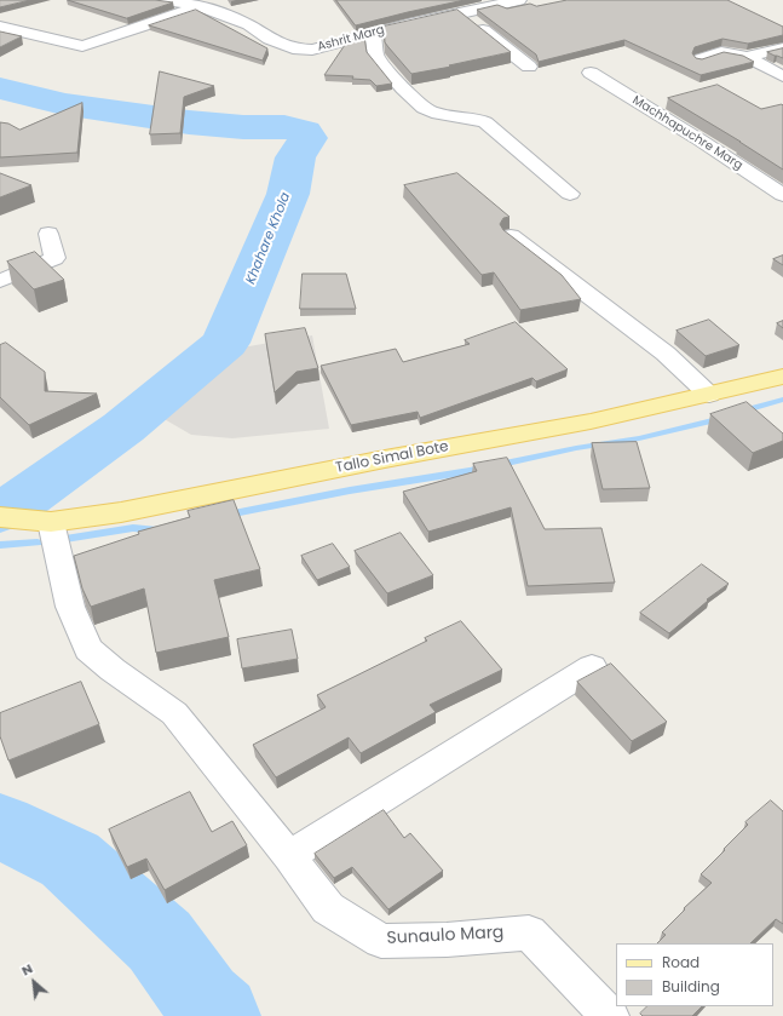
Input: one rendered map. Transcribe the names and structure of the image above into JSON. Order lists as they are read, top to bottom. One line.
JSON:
{"streets":{"main road":["Tallo Simal Bote"],"street":["Ashrit Marg","Machhapuchre Marg","Sunaulo Marg"]},"crossings":[["Tallo Simal Bote","Sunaulo Marg"]],"water":["Khahare Khola"],"legend":["Road","Building"],"north":"top left"}
